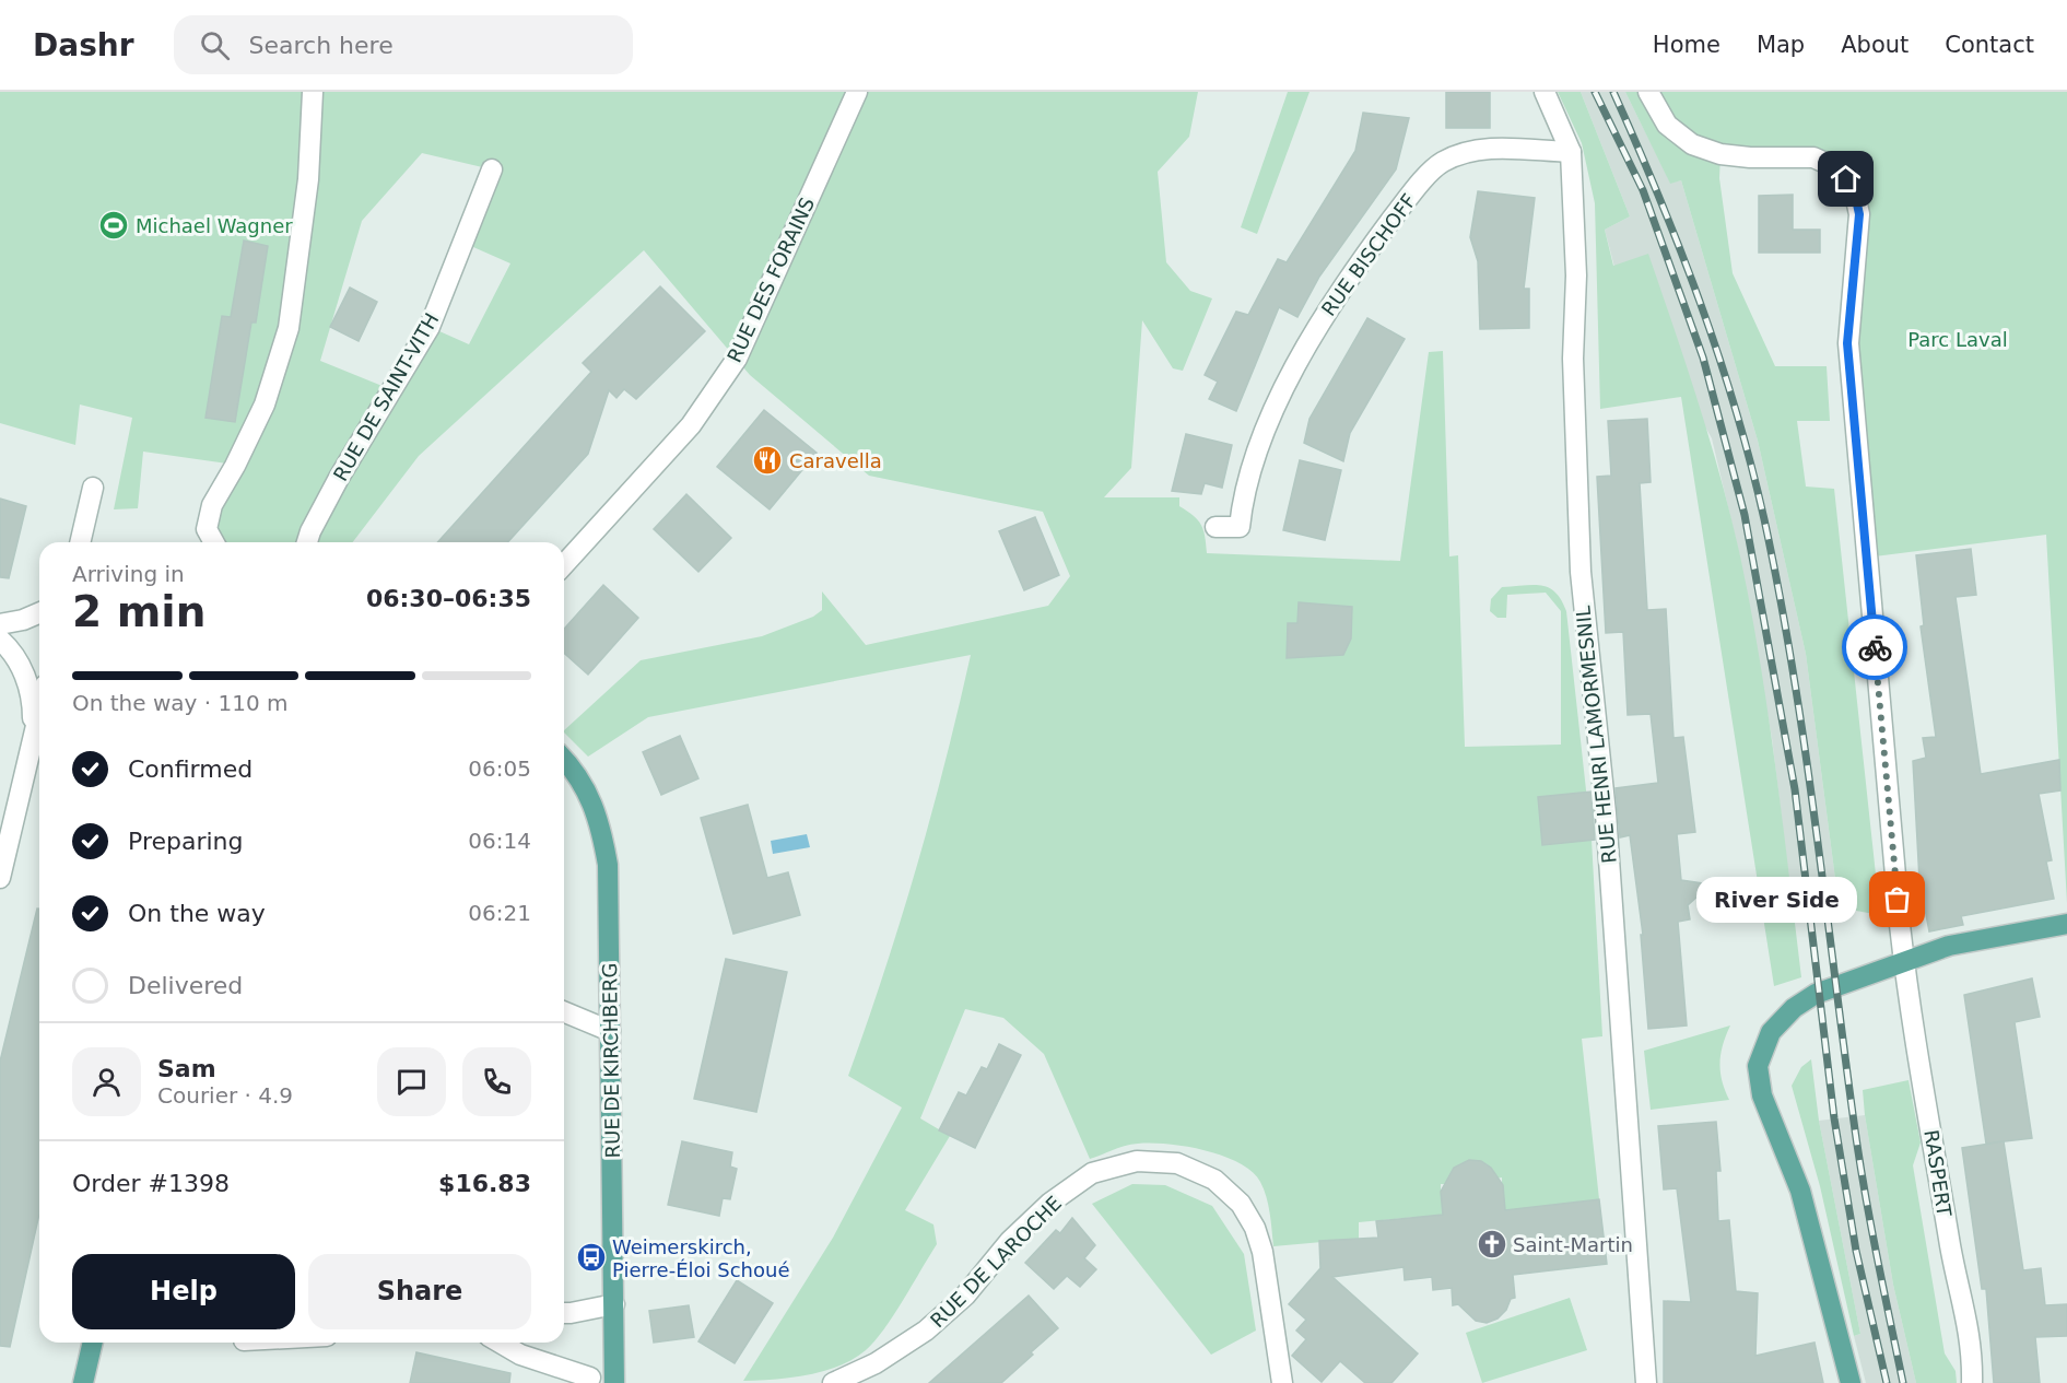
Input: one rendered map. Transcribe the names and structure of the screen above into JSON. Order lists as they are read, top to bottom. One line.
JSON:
{"streets":{"main road":["RUE DE KIRCHBERG"],"street":["RUE BISCHOFF","RUE DES FORAINS","RUE DE SAINT-VITH","RUE HENRI LAMORMESNIL","RASPERT","RUE DE LAROCHE"]},"crossings":[["RUE BISCHOFF","RUE HENRI LAMORMESNIL"]],"parks":["Parc Laval"],"places":{"sports":["Michael Wagner"],"restaurant":["Caravella"],"other":["River Side"],"church":["Saint-Martin"],"bus stop":["Weimerskirch, Pierre-Éloi Schoué"]},"page":{"header":"Dashr","search":"Search here","nav":["Home","Map","About","Contact"],"heading":["2 min","Arriving in","06:30–06:35"],"panel":["Sam","Courier · 4.9","Order #1398","$16.83"],"bar":"On the way · 110 m","list":[["Confirmed","06:05"],["Preparing","06:14"],["On the way","06:21"],"Delivered"],"bubble":"River Side","buttons":["Help","Share"]}}
